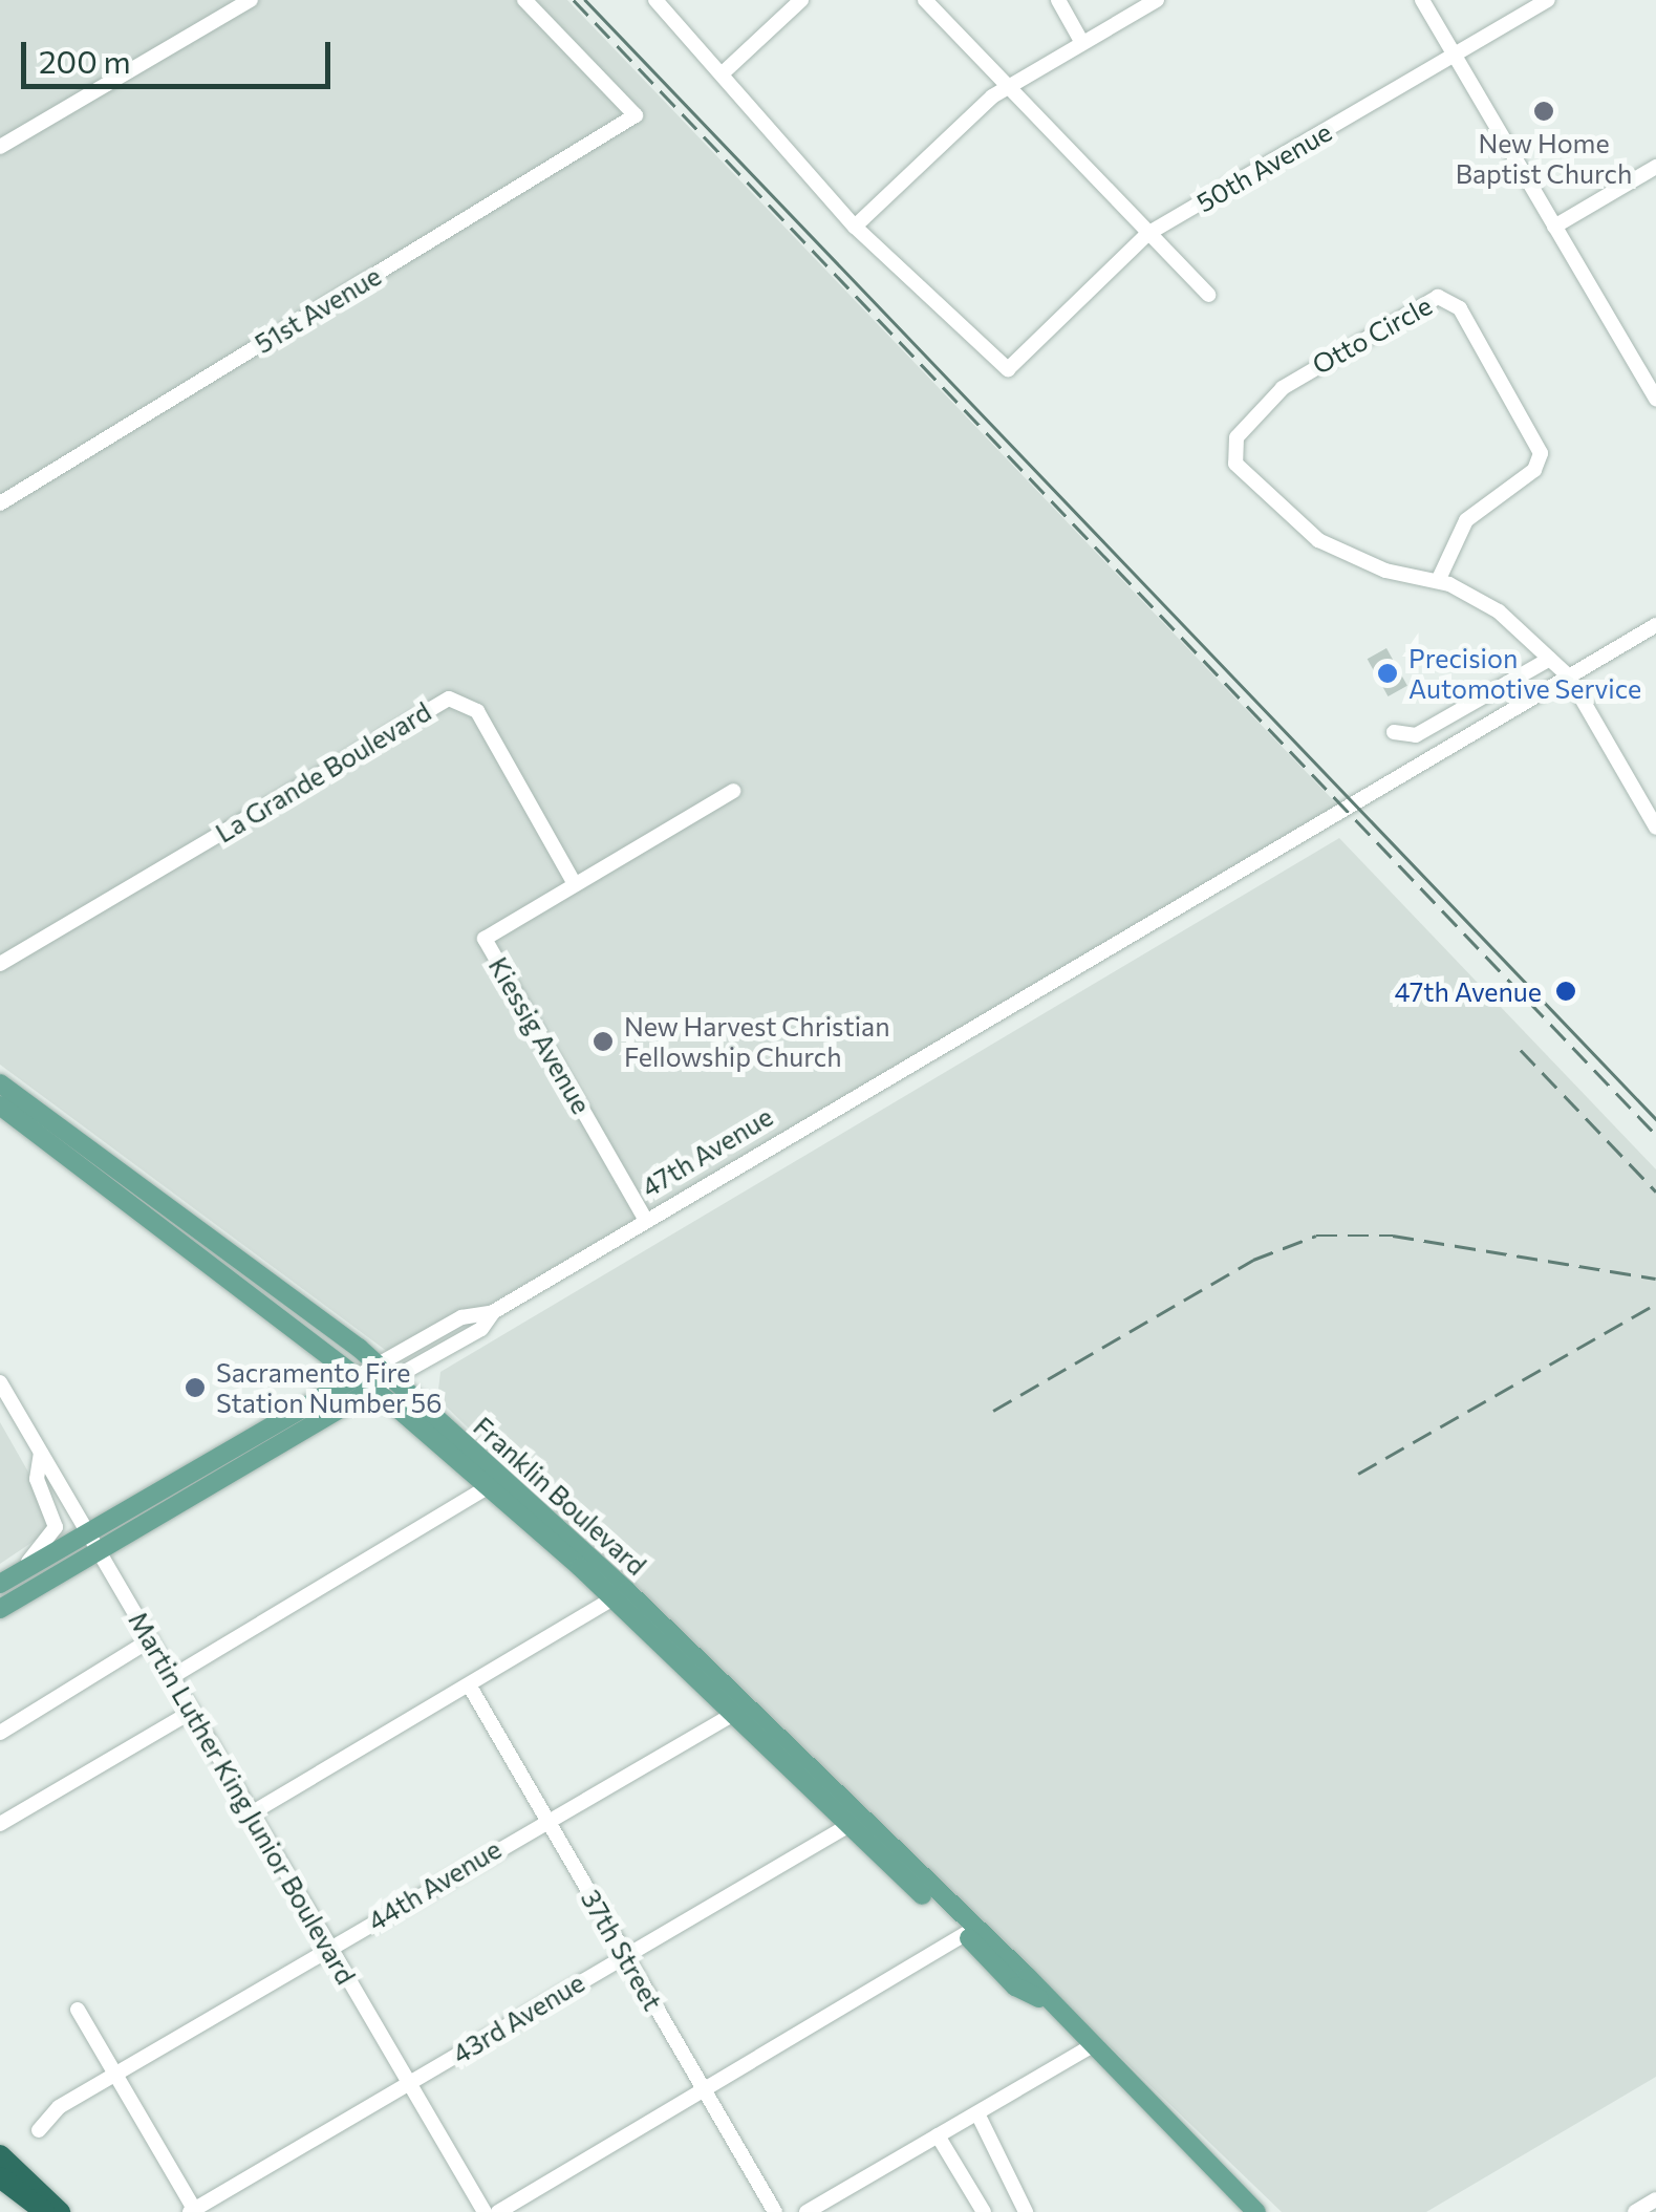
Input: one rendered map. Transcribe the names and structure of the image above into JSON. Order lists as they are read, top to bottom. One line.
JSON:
{"streets":{"main road":["47th Avenue","Franklin Boulevard"],"street":["50th Avenue","51st Avenue","Otto Circle","La Grande Boulevard","Kiessig Avenue","Martin Luther King Junior Boulevard","44th Avenue","37th Street","43rd Avenue"]},"crossings":[["Otto Circle","47th Avenue"],["La Grande Boulevard","Kiessig Avenue"],["Kiessig Avenue","47th Avenue"],["47th Avenue","Franklin Boulevard"],["47th Avenue","Martin Luther King Junior Boulevard"],["Franklin Boulevard","44th Avenue"],["Franklin Boulevard","43rd Avenue"],["Martin Luther King Junior Boulevard","44th Avenue"],["Martin Luther King Junior Boulevard","43rd Avenue"],["44th Avenue","37th Street"],["37th Street","43rd Avenue"]],"places":["New Home Baptist Church","Precision Automotive Service","47th Avenue","New Harvest Christian Fellowship Church","Sacramento Fire Station Number 56"],"scale_bar":"200 m"}
